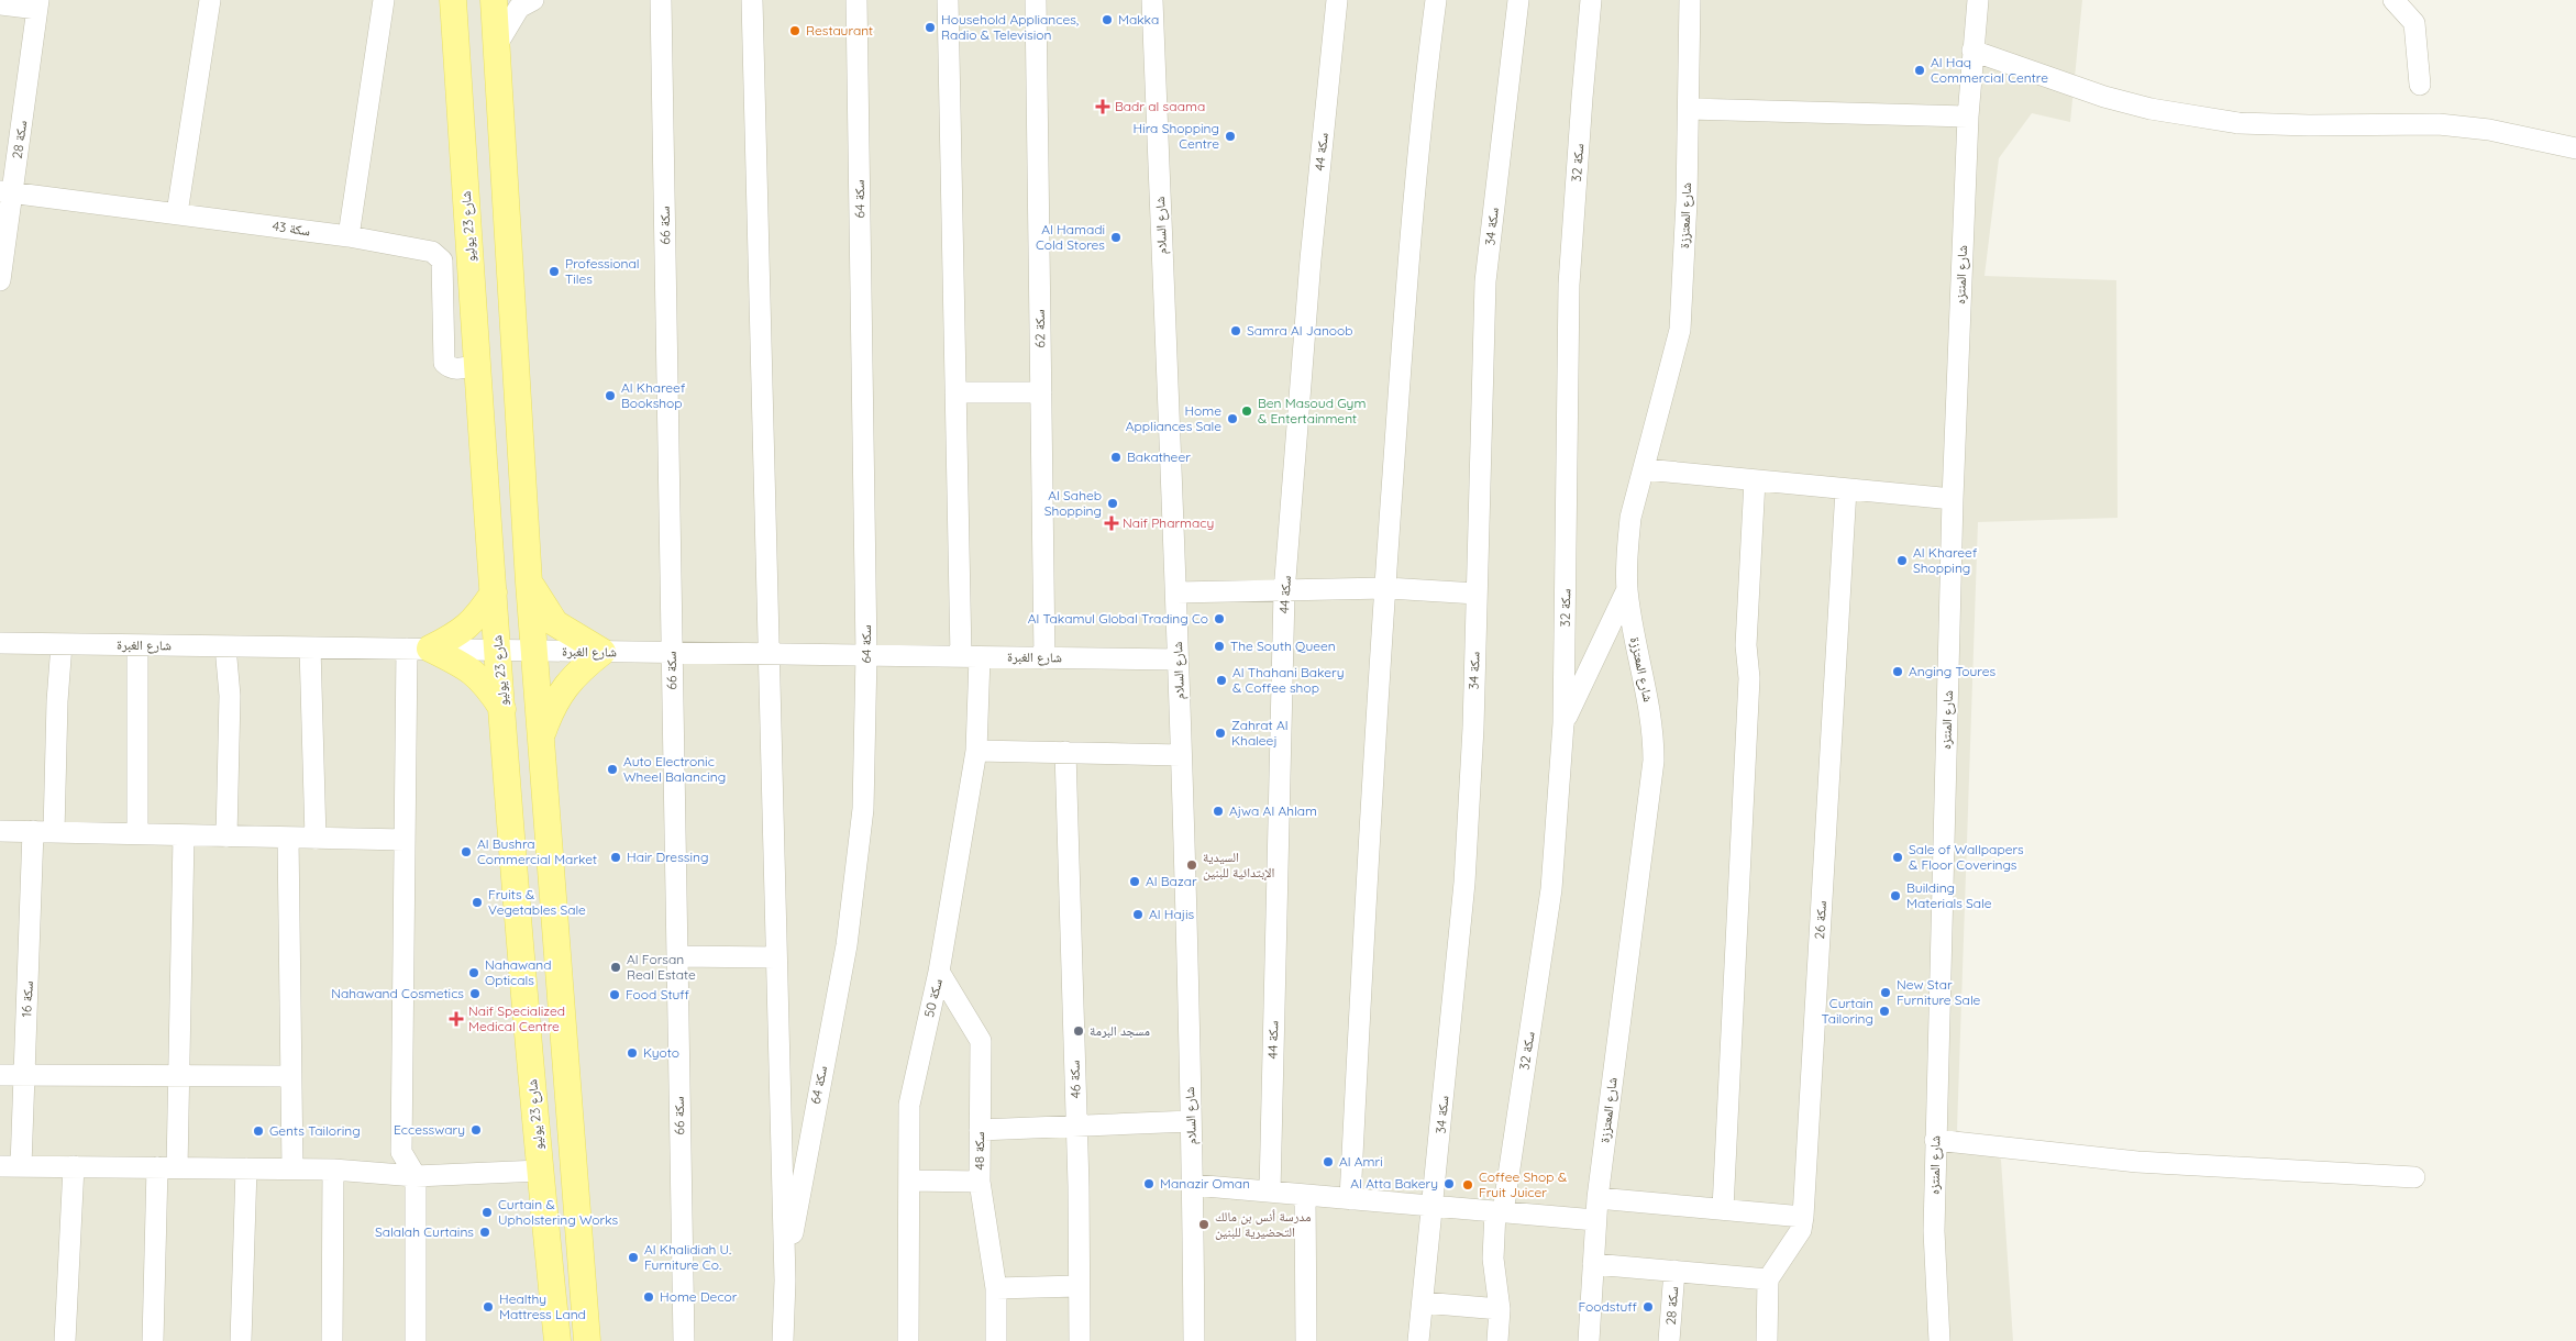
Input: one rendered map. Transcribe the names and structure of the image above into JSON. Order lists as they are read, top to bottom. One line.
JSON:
{"streets":{"main road":["شارع 23 يوليو"],"street":["سكة 28","سكة 44","سكة 32","سكة 64","شارع المعتززة","سكة 66","شارع السلام","سكة 34","سكة 43","شارع المنتزه","سكة 62","شارع الغبرة","سكة 26","سكة 50","سكة 16","سكة 46","سكة 48"]},"crossings":[["سكة 28","سكة 43"],["سكة 64","شارع الغبرة"],["سكة 66","شارع الغبرة"],["شارع السلام","شارع الغبرة"],["شارع 23 يوليو","سكة 43"],["شارع 23 يوليو","شارع الغبرة"],["سكة 62","شارع الغبرة"],["شارع الغبرة","سكة 50"],["سكة 50","سكة 48"]],"places":{"other":["Makka","Household Appliances, Radio & Television","Restaurant","Al Haq Commercial Centre","Hira Shopping Centre","Al Hamadi Cold Stores","Professional Tiles","Samra Al Janoob","Al Khareef Bookshop","Ben Masoud Gym & Entertainment","Home Appliances Sale","Bakatheer","Al Saheb Shopping","Al Khareef Shopping","Al Takamul Global Trading Co","The South Queen","Anging Toures","Al Thahani Bakery & Coffee shop","Zahrat Al Khaleej","Auto Electronic Wheel Balancing","Ajwa Al Ahlam","Al Bushra Commercial Market","Hair Dressing","Sale of Wallpapers & Floor Coverings","السيدية الإبتدائية للبنين","Al Bazar","Building Materials Sale","Fruits & Vegetables Sale","Al Hajis","Al Forsan Real Estate","Nahawand Opticals","New Star Furniture Sale","Nahawand Cosmetics","Food Stuff","Curtain Tailoring","مسجد البرمة","Kyoto","Eccesswary","Gents Tailoring","Al Amri","Manazir Oman","Al Atta Bakery","Coffee Shop & Fruit Juicer","Curtain & Upholstering Works","مدرسة أنس بن مالك التحضيرية للبنين","Salalah Curtains","Al Khalidiah U. Furniture Co.","Home Decor","Healthy Mattress Land","Foodstuff"],"health":["Badr al saama","Naif Pharmacy","Naif Specialized Medical Centre"]}}
